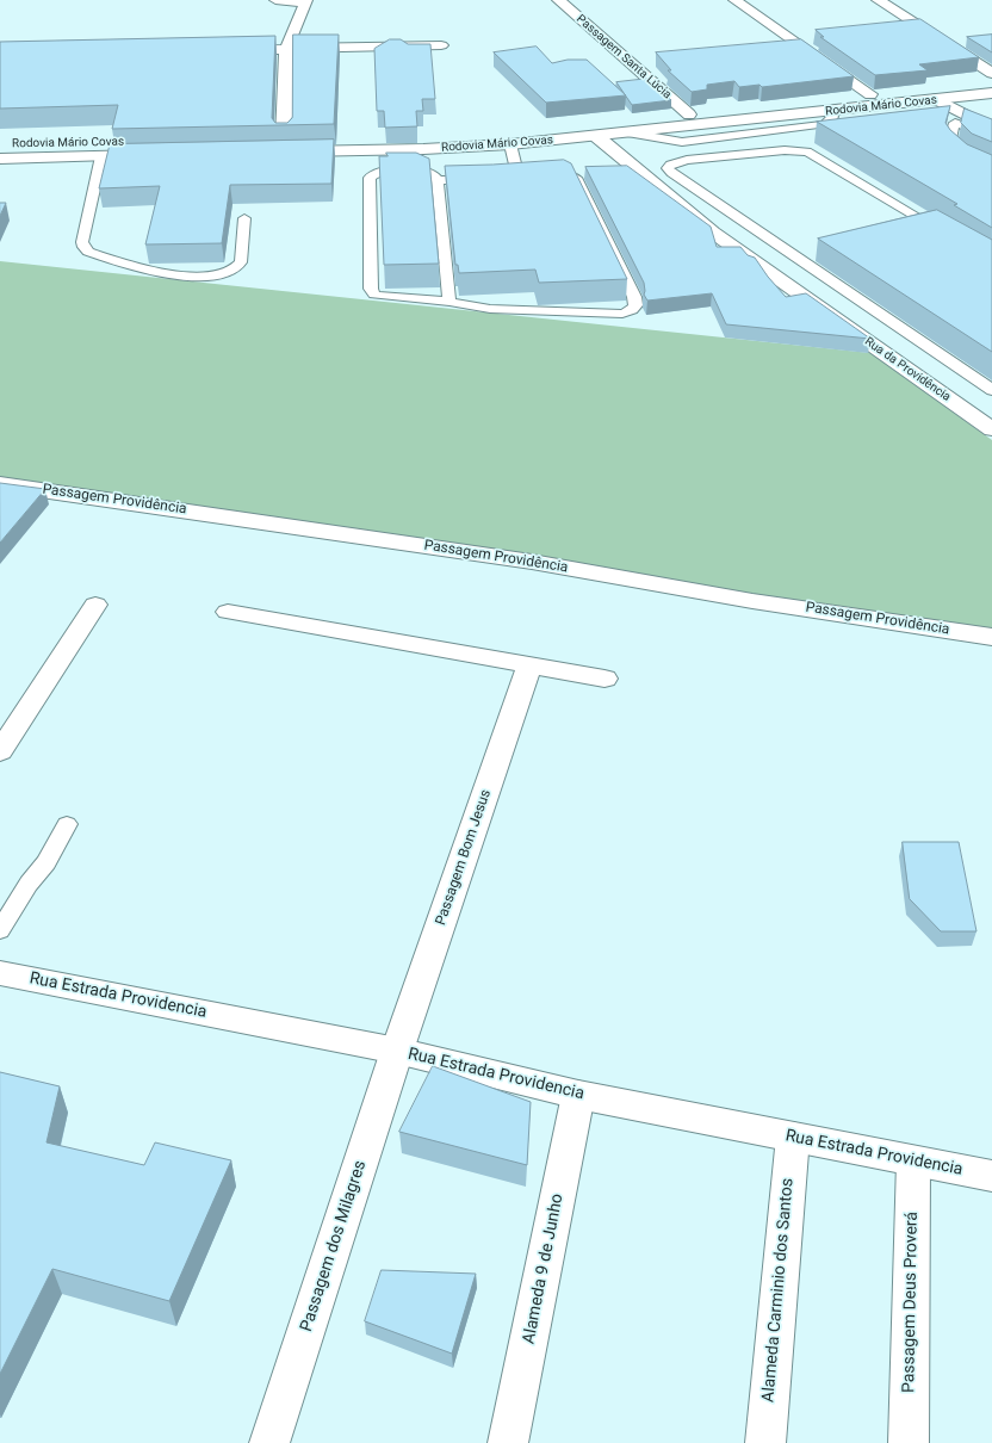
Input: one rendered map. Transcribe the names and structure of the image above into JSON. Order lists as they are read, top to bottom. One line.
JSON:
{"streets":{"street":["Passagem Santa Lúcia","Rodovia Mário Covas","Rua da Providência","Passagem Providência","Passagem Bom Jesus","Rua Estrada Providencia","Passagem dos Milagres","Alameda 9 de Junho","Alameda Carminio dos Santos","Passagem Deus Proverá"]},"crossings":[["Passagem Santa Lúcia","Rodovia Mário Covas"],["Rodovia Mário Covas","Rua da Providência"],["Passagem Bom Jesus","Rua Estrada Providencia"],["Passagem Bom Jesus","Passagem dos Milagres"],["Rua Estrada Providencia","Passagem dos Milagres"],["Rua Estrada Providencia","Alameda 9 de Junho"],["Rua Estrada Providencia","Alameda Carminio dos Santos"],["Rua Estrada Providencia","Passagem Deus Proverá"]]}
